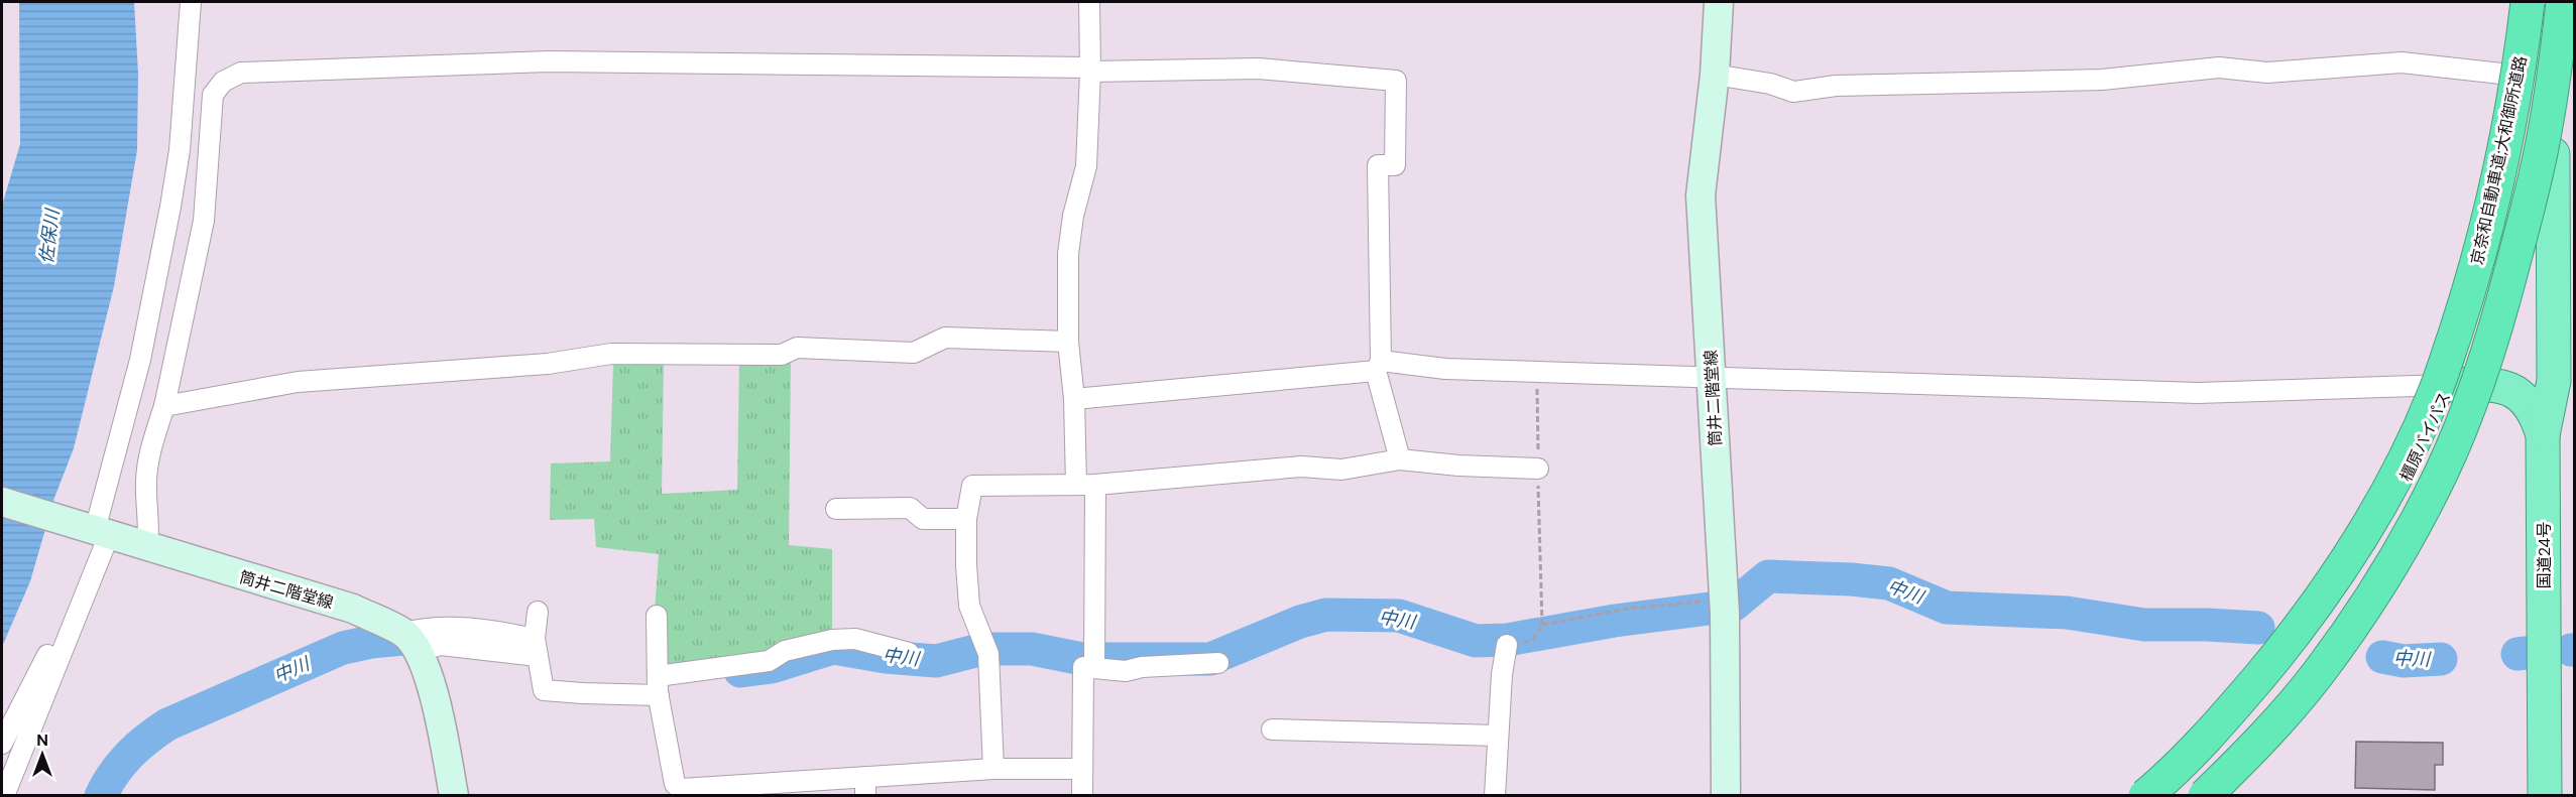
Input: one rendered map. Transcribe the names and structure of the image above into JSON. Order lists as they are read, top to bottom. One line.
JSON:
{"streets":{"highway":["京奈和自動車道;大和御所道路","橿原バイパス","国道24号"],"main road":["筒井二階堂線"]},"crossings":[["京奈和自動車道;大和御所道路","橿原バイパス"]],"water":["佐保川","中川"],"north":"top"}
